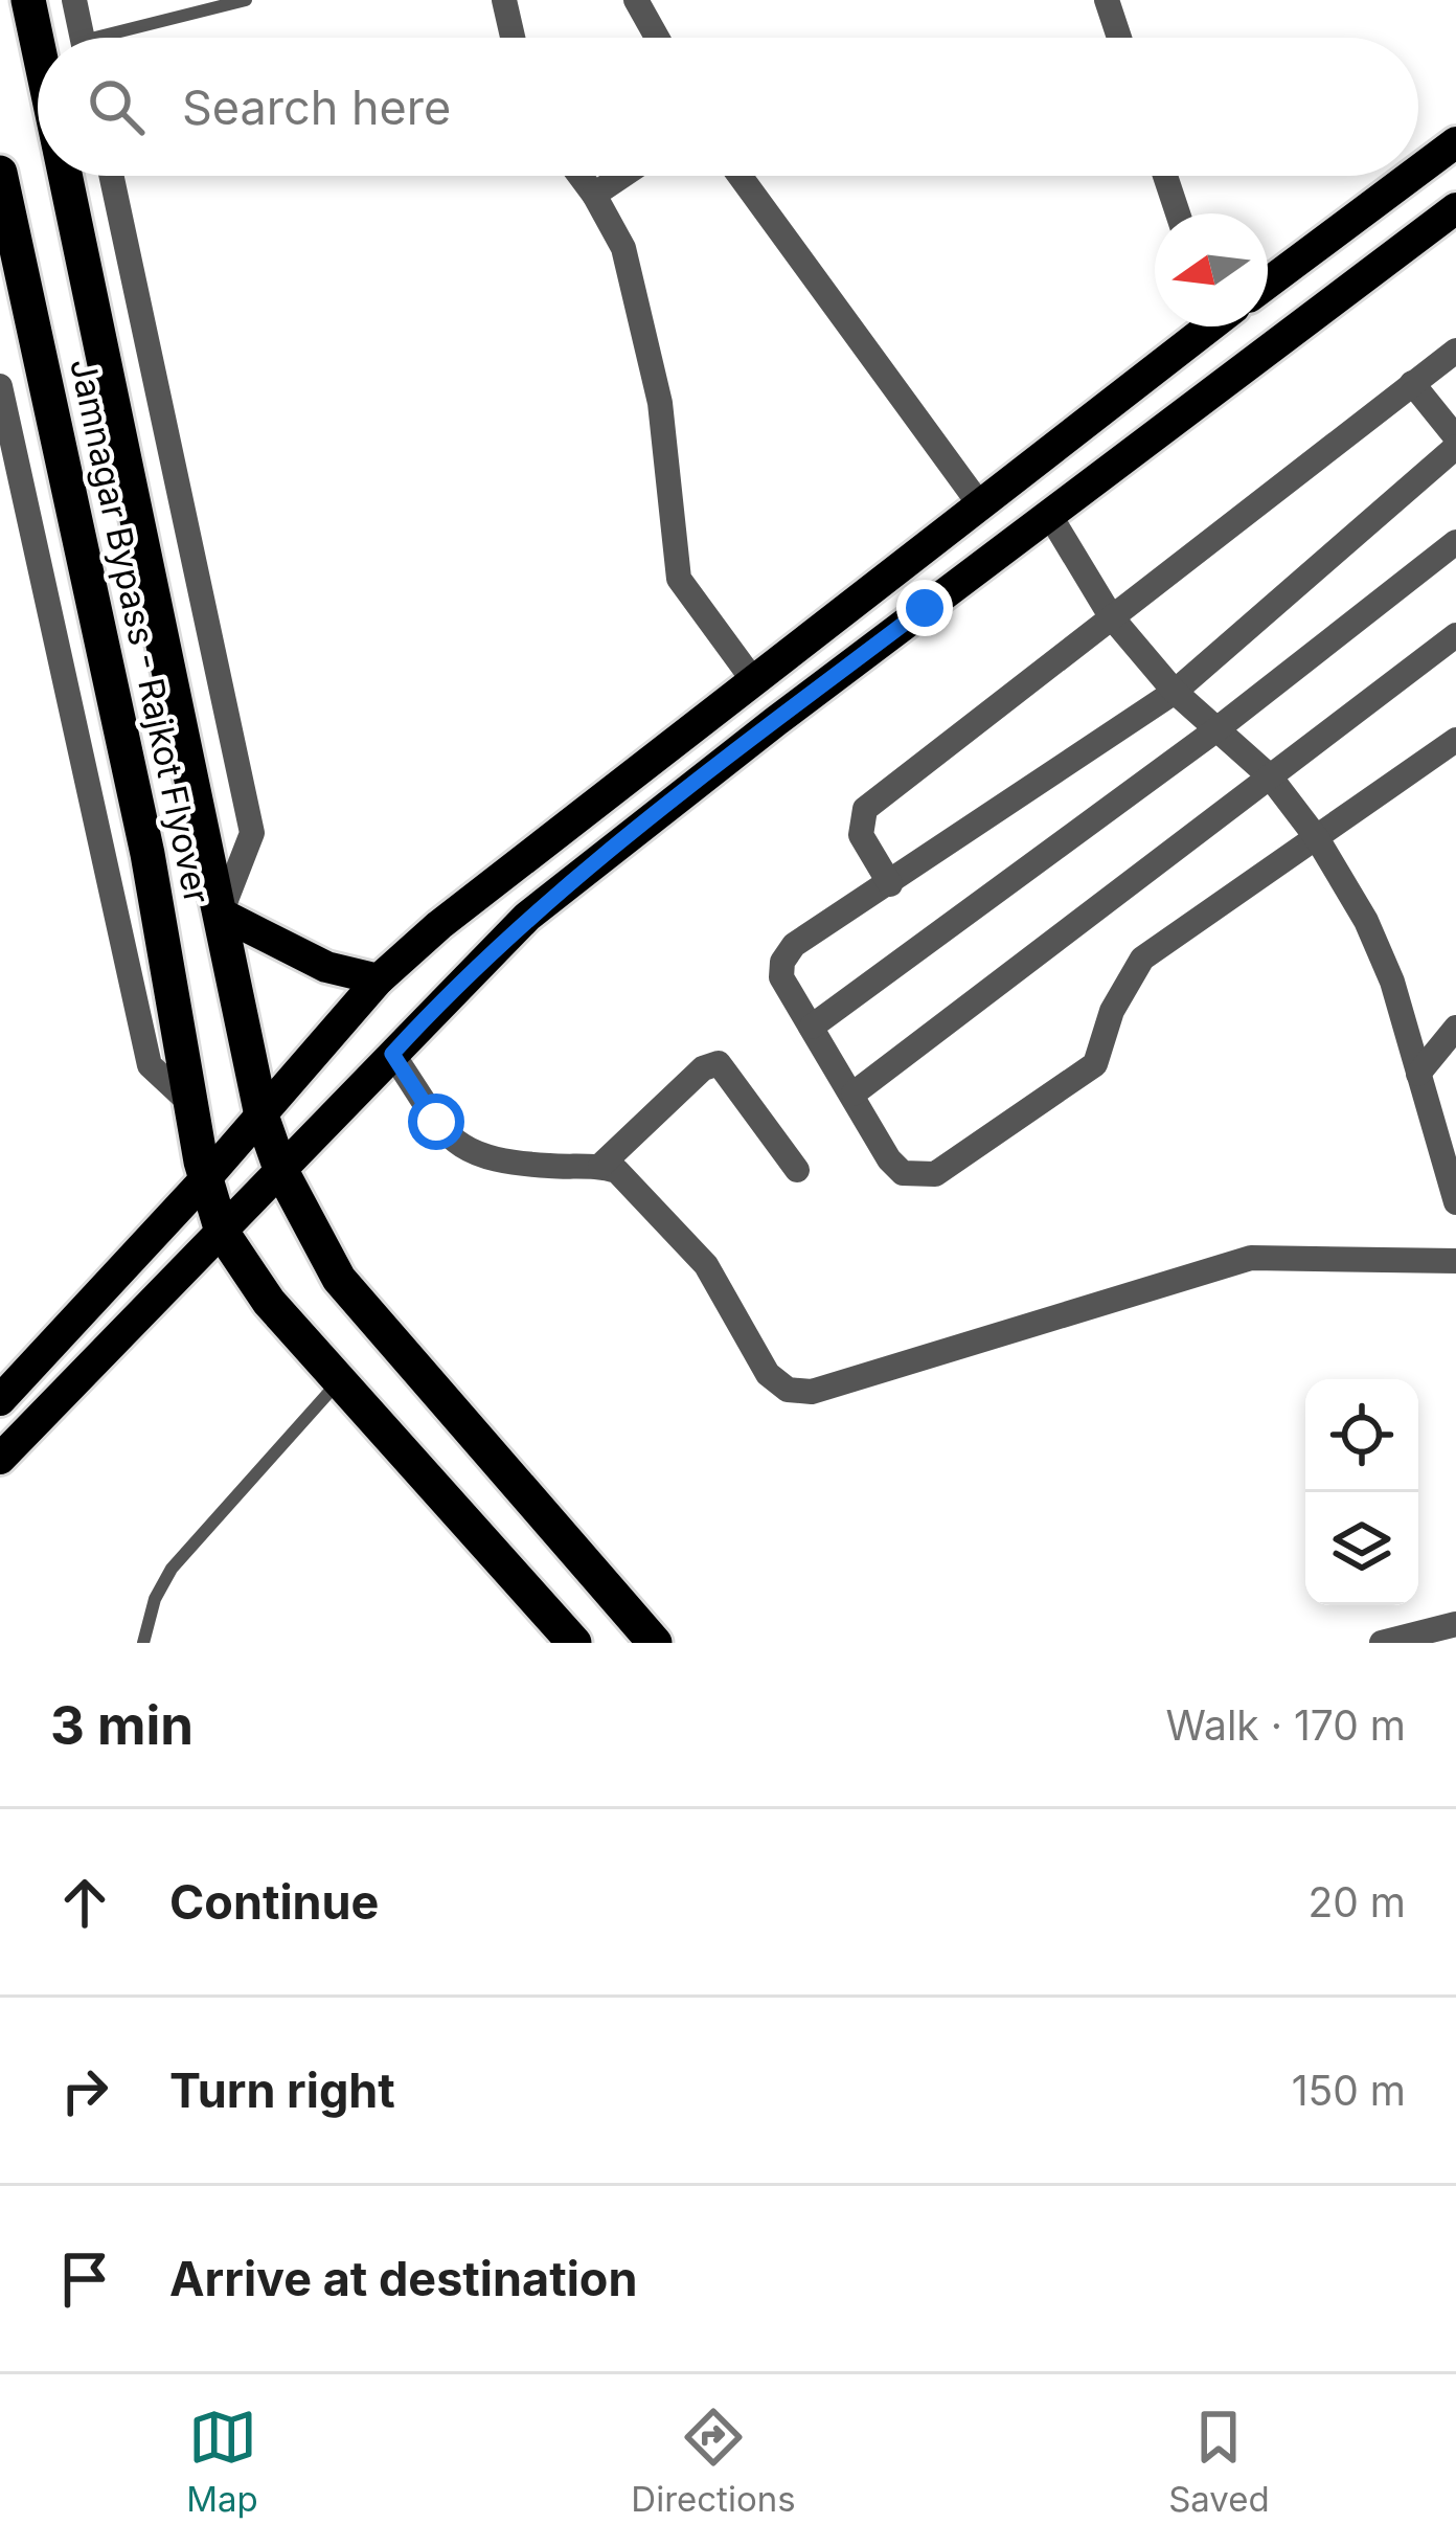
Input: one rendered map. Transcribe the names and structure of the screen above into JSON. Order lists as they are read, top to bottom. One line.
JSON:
{"streets":{"highway":["Jamnagar Bypass - Rajkot Flyover"]},"north":"left","page":{"search":"Search here","heading":["3 min","Walk · 170 m"],"list":[["Continue","20 m"],["Turn right","150 m"],"Arrive at destination"],"nav":["Map","Directions","Saved"]}}
